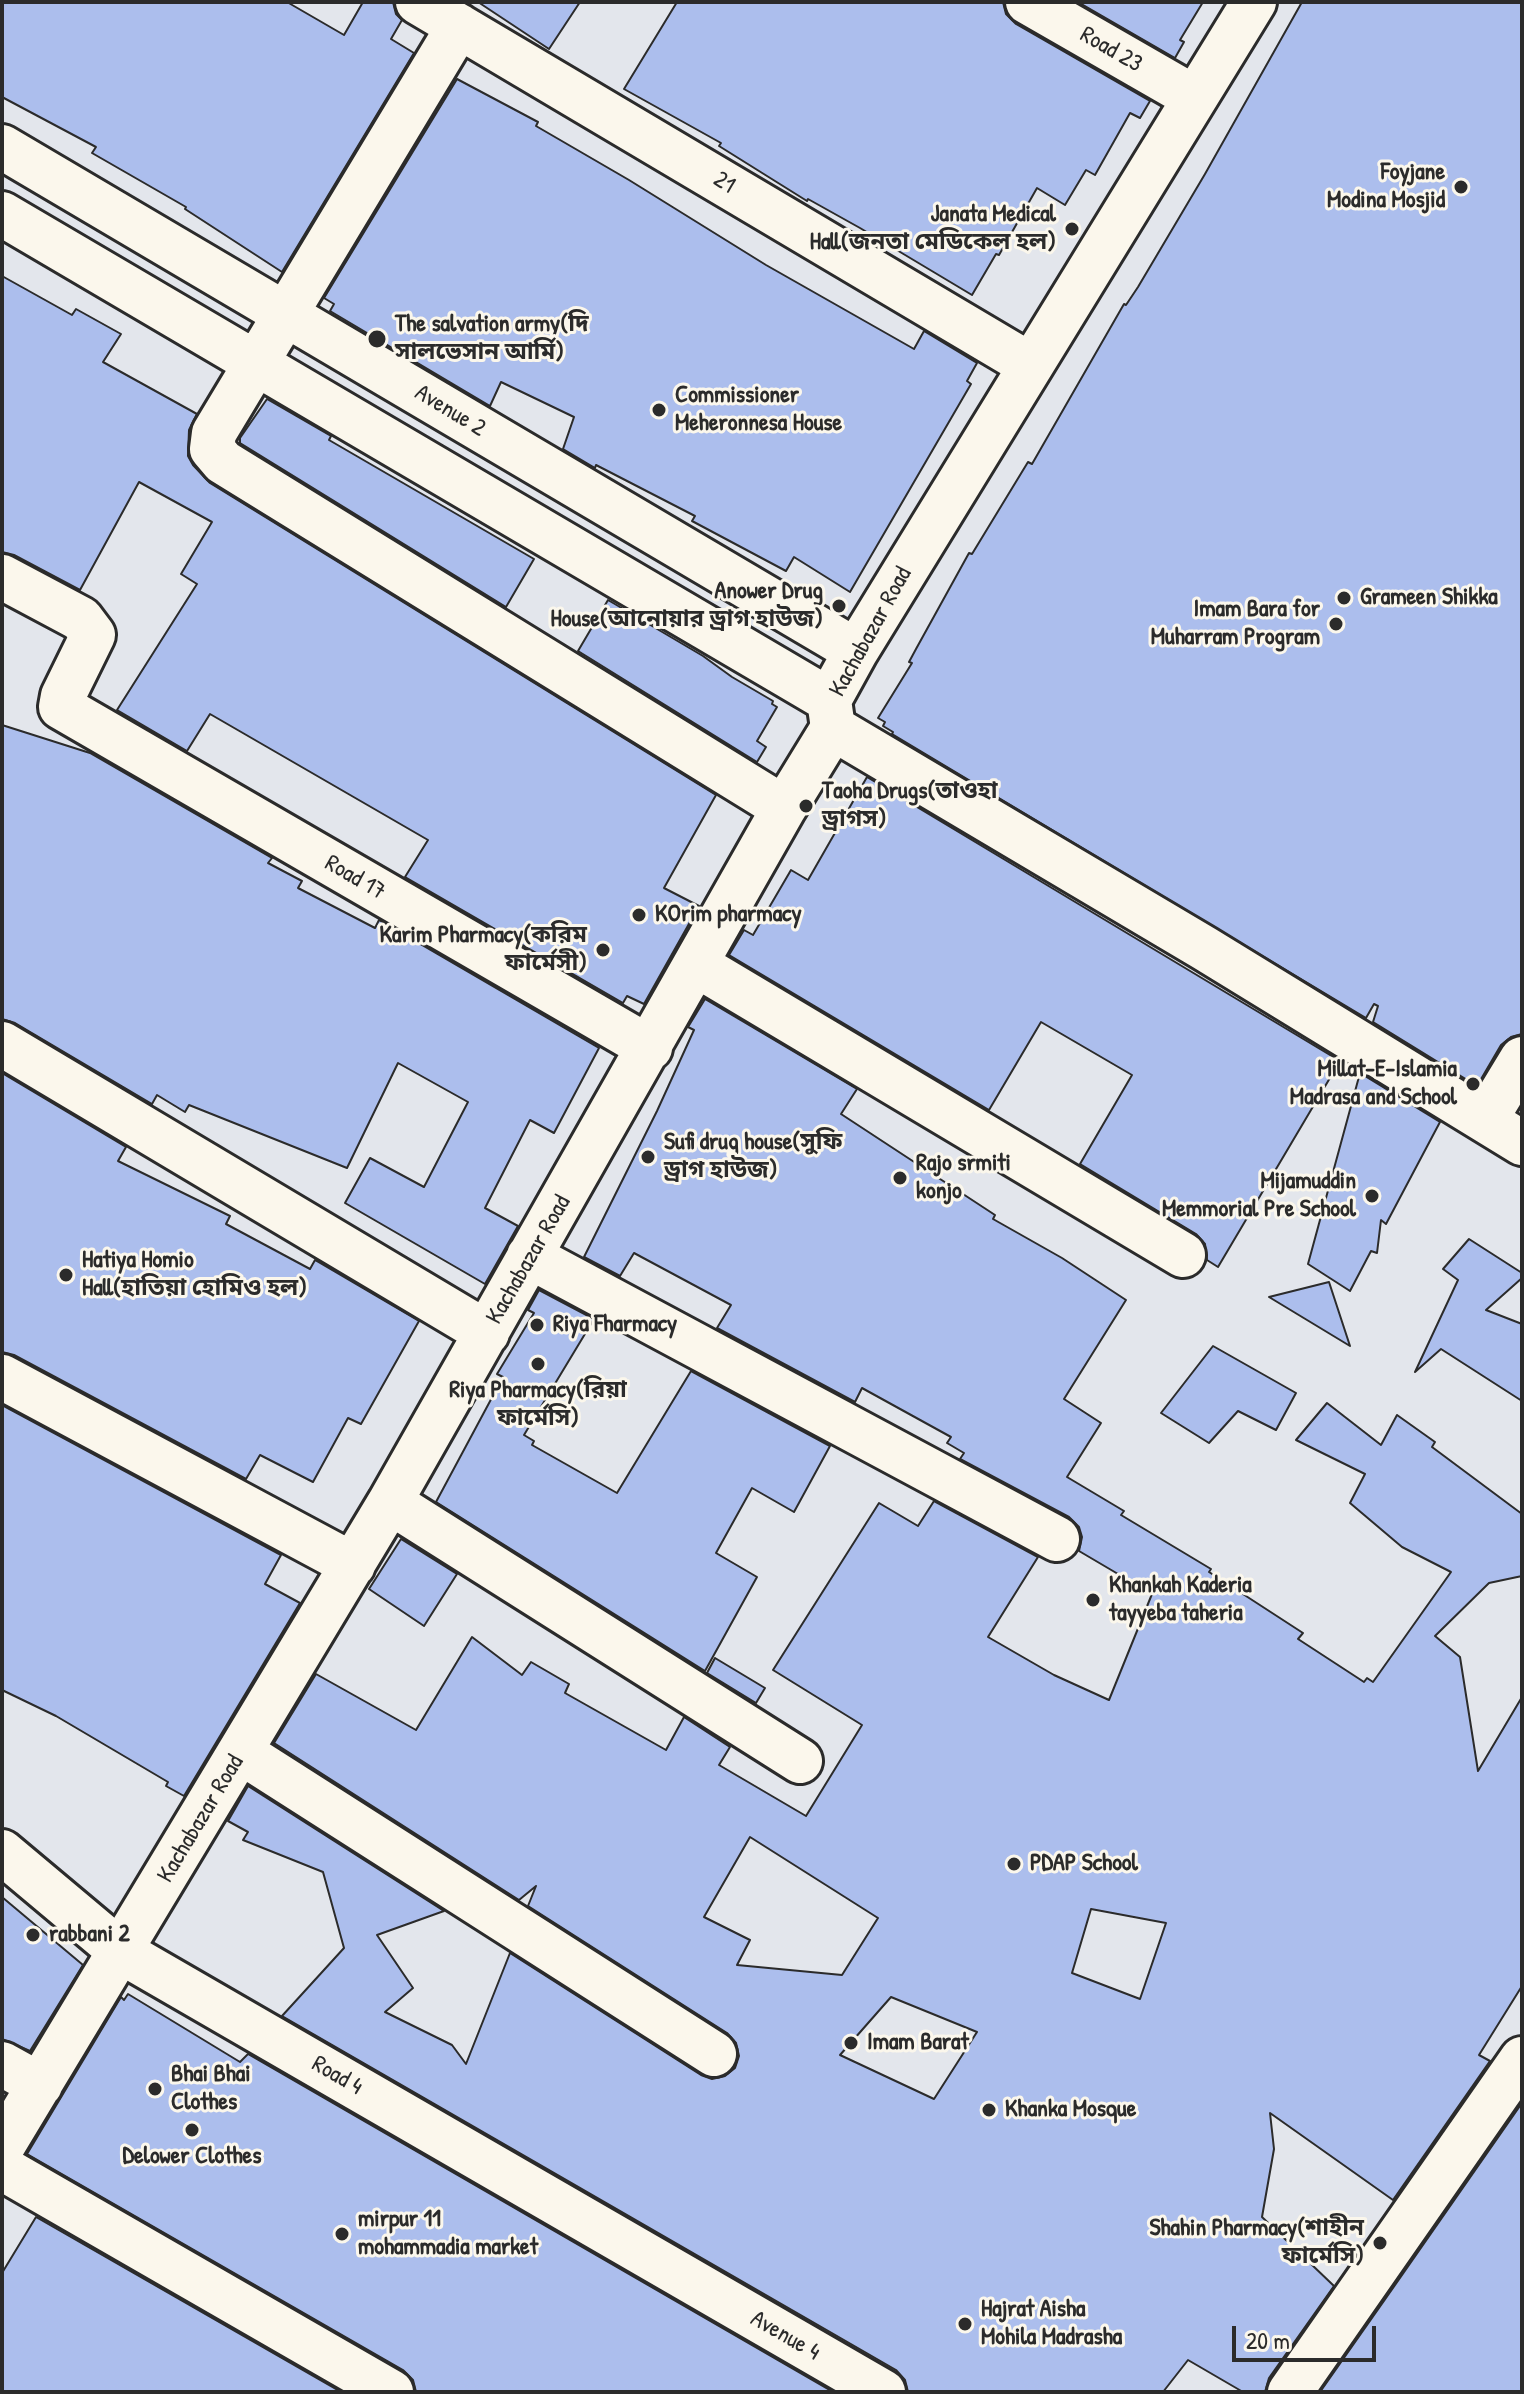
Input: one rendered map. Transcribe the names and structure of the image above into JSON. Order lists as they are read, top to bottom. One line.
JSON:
{"streets":{"street":["Road 23","21","Avenue 2","Kachabazar Road","Road 17","Avenue 4"]},"crossings":[["Road 23","Kachabazar Road"],["21","Kachabazar Road"],["Avenue 2","Kachabazar Road"],["Kachabazar Road","Road 17"],["Kachabazar Road","Avenue 4"]],"places":["Foyjane Modina Mosjid","Janata Medical Hall(জনতা মেডিকেল হল)","The salvation army(দি সালভেসান আর্মি)","Commissioner Meheronnesa House","Grameen Shikka","Anower Drug House(আনোয়ার ড্রাগ হাউজ)","Imam Bara for Muharram Program","Taoha Drugs(তাওহা ড্রাগস)","KOrim pharmacy","Karim Pharmacy(করিম ফার্মেসী)","Millat-E-Islamia Madrasa and School","Sufi drug house(সুফি ড্রাগ হাউজ)","Rajo srmiti konjo","Mijamuddin Memmorial Pre School","Hatiya Homio Hall(হাতিয়া হোমিও হল)","Riya Fharmacy","Riya Pharmacy(রিয়া ফার্মেসি)","Khankah Kaderia tayyeba taheria","PDAP School","rabbani 2","Imam Barat","Bhai Bhai Clothes","Khanka Mosque","Delower Clothes","mirpur 11 mohammadia market","Shahin Pharmacy(শাহীন ফার্মেসি)","Hajrat Aisha Mohila Madrasha"],"scale_bar":"20 m"}
